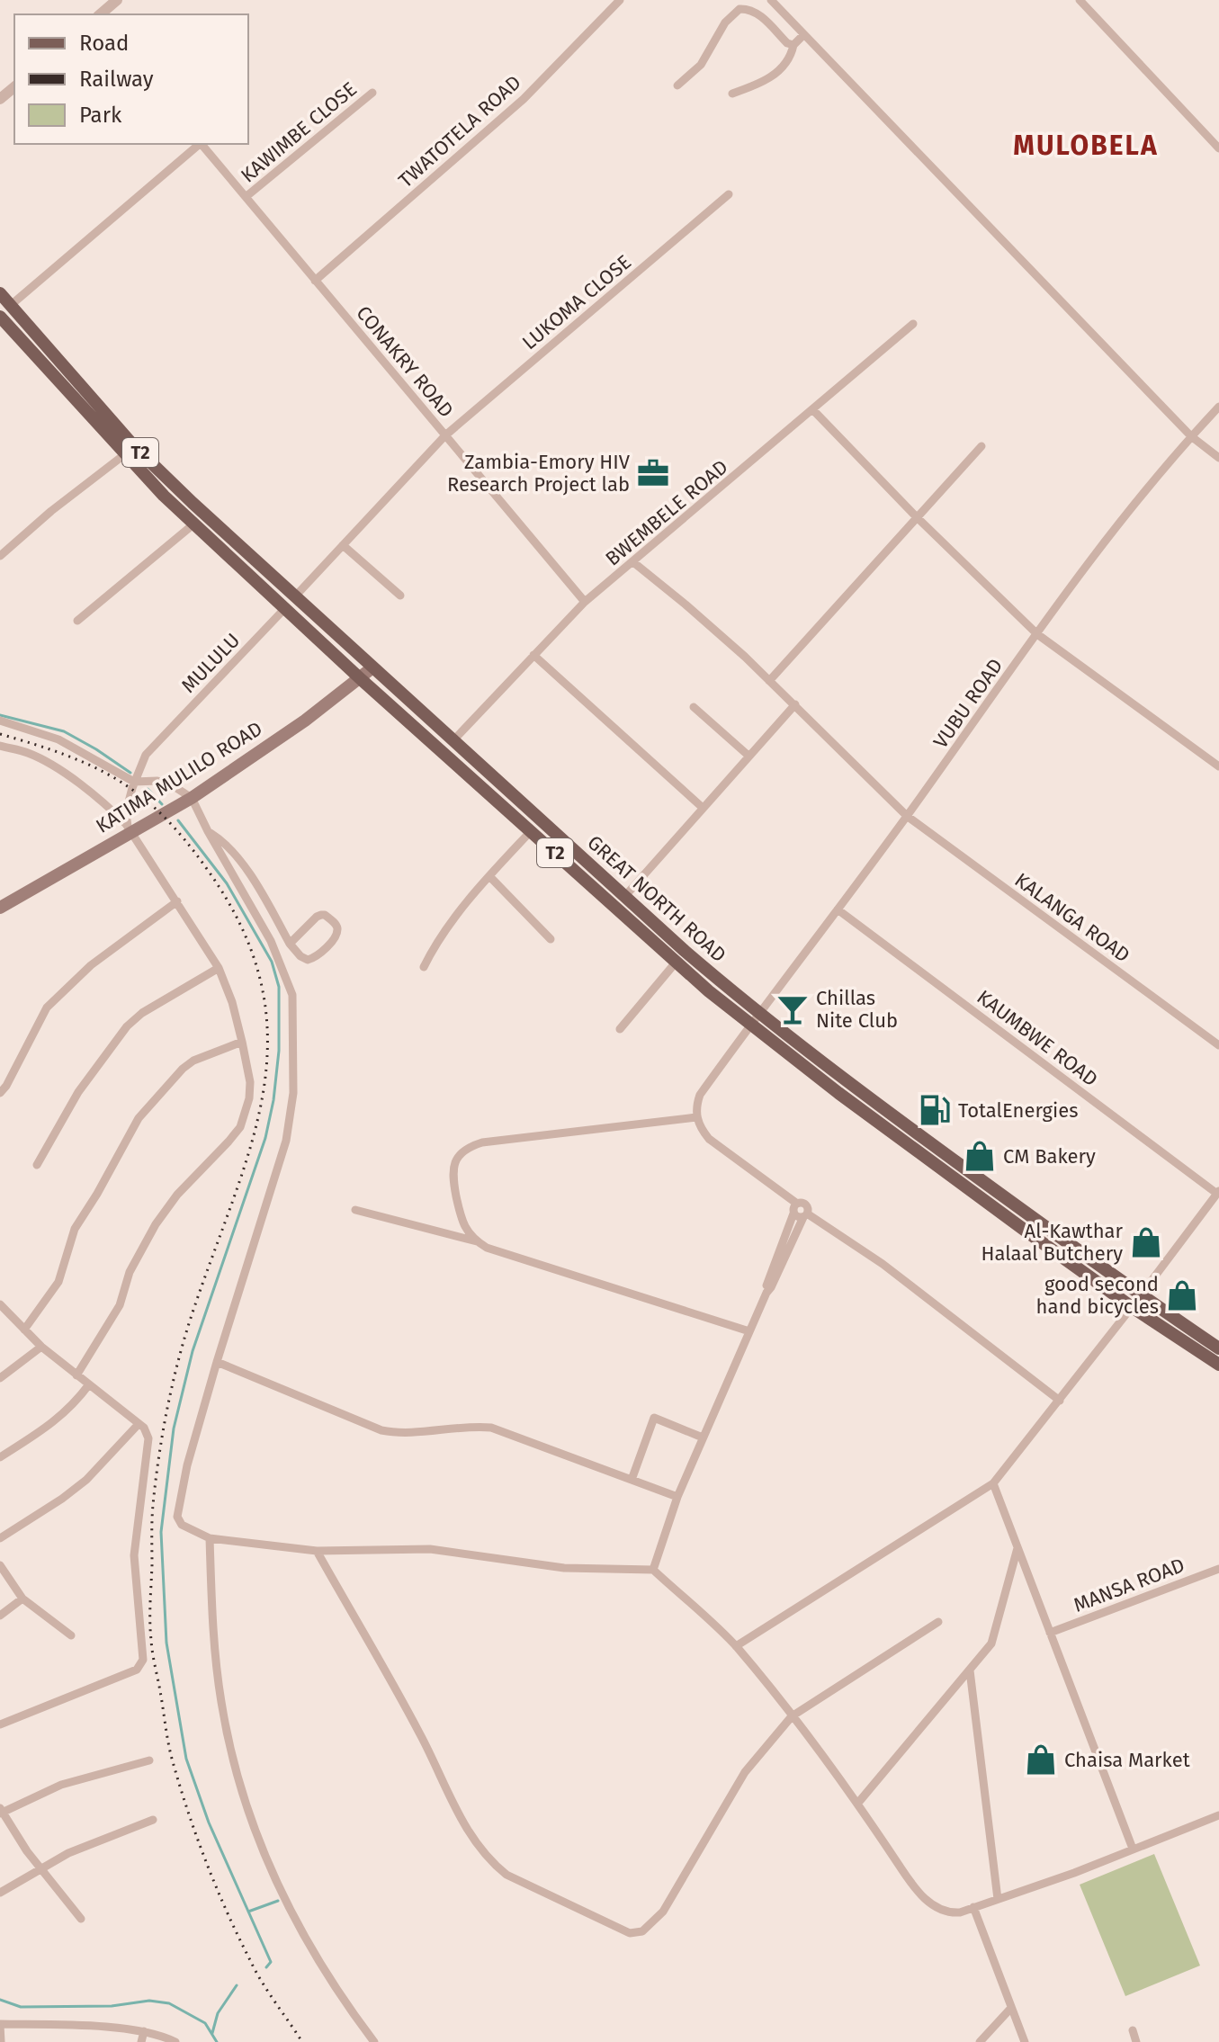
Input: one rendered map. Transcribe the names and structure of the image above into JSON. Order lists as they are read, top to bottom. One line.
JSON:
{"streets":{"main road":["T2","KATIMA MULILO ROAD","GREAT NORTH ROAD"],"street":["TWATOTELA ROAD","KAWIMBE CLOSE","LUKOMA CLOSE","CONAKRY ROAD","BWEMBELE ROAD","MULULU","VUBU ROAD","KALANGA ROAD","KAUMBWE ROAD","MANSA ROAD"]},"crossings":[["TWATOTELA ROAD","CONAKRY ROAD"],["KAWIMBE CLOSE","CONAKRY ROAD"],["LUKOMA CLOSE","CONAKRY ROAD"],["LUKOMA CLOSE","GREAT NORTH ROAD"],["CONAKRY ROAD","BWEMBELE ROAD"],["BWEMBELE ROAD","GREAT NORTH ROAD"],["BWEMBELE ROAD","KALANGA ROAD"],["MULULU","KATIMA MULILO ROAD"],["MULULU","GREAT NORTH ROAD"],["VUBU ROAD","GREAT NORTH ROAD"],["VUBU ROAD","KALANGA ROAD"],["VUBU ROAD","KAUMBWE ROAD"],["KATIMA MULILO ROAD","GREAT NORTH ROAD"]],"districts":["MULOBELA"],"places":{"office":["Zambia-Emory HIV Research Project lab"],"bar":["Chillas Nite Club"],"fuel station":["TotalEnergies"],"shop":["CM Bakery","Al-Kawthar Halaal Butchery","good second hand bicycles","Chaisa Market"]},"legend":["Road","Railway","Park"]}
